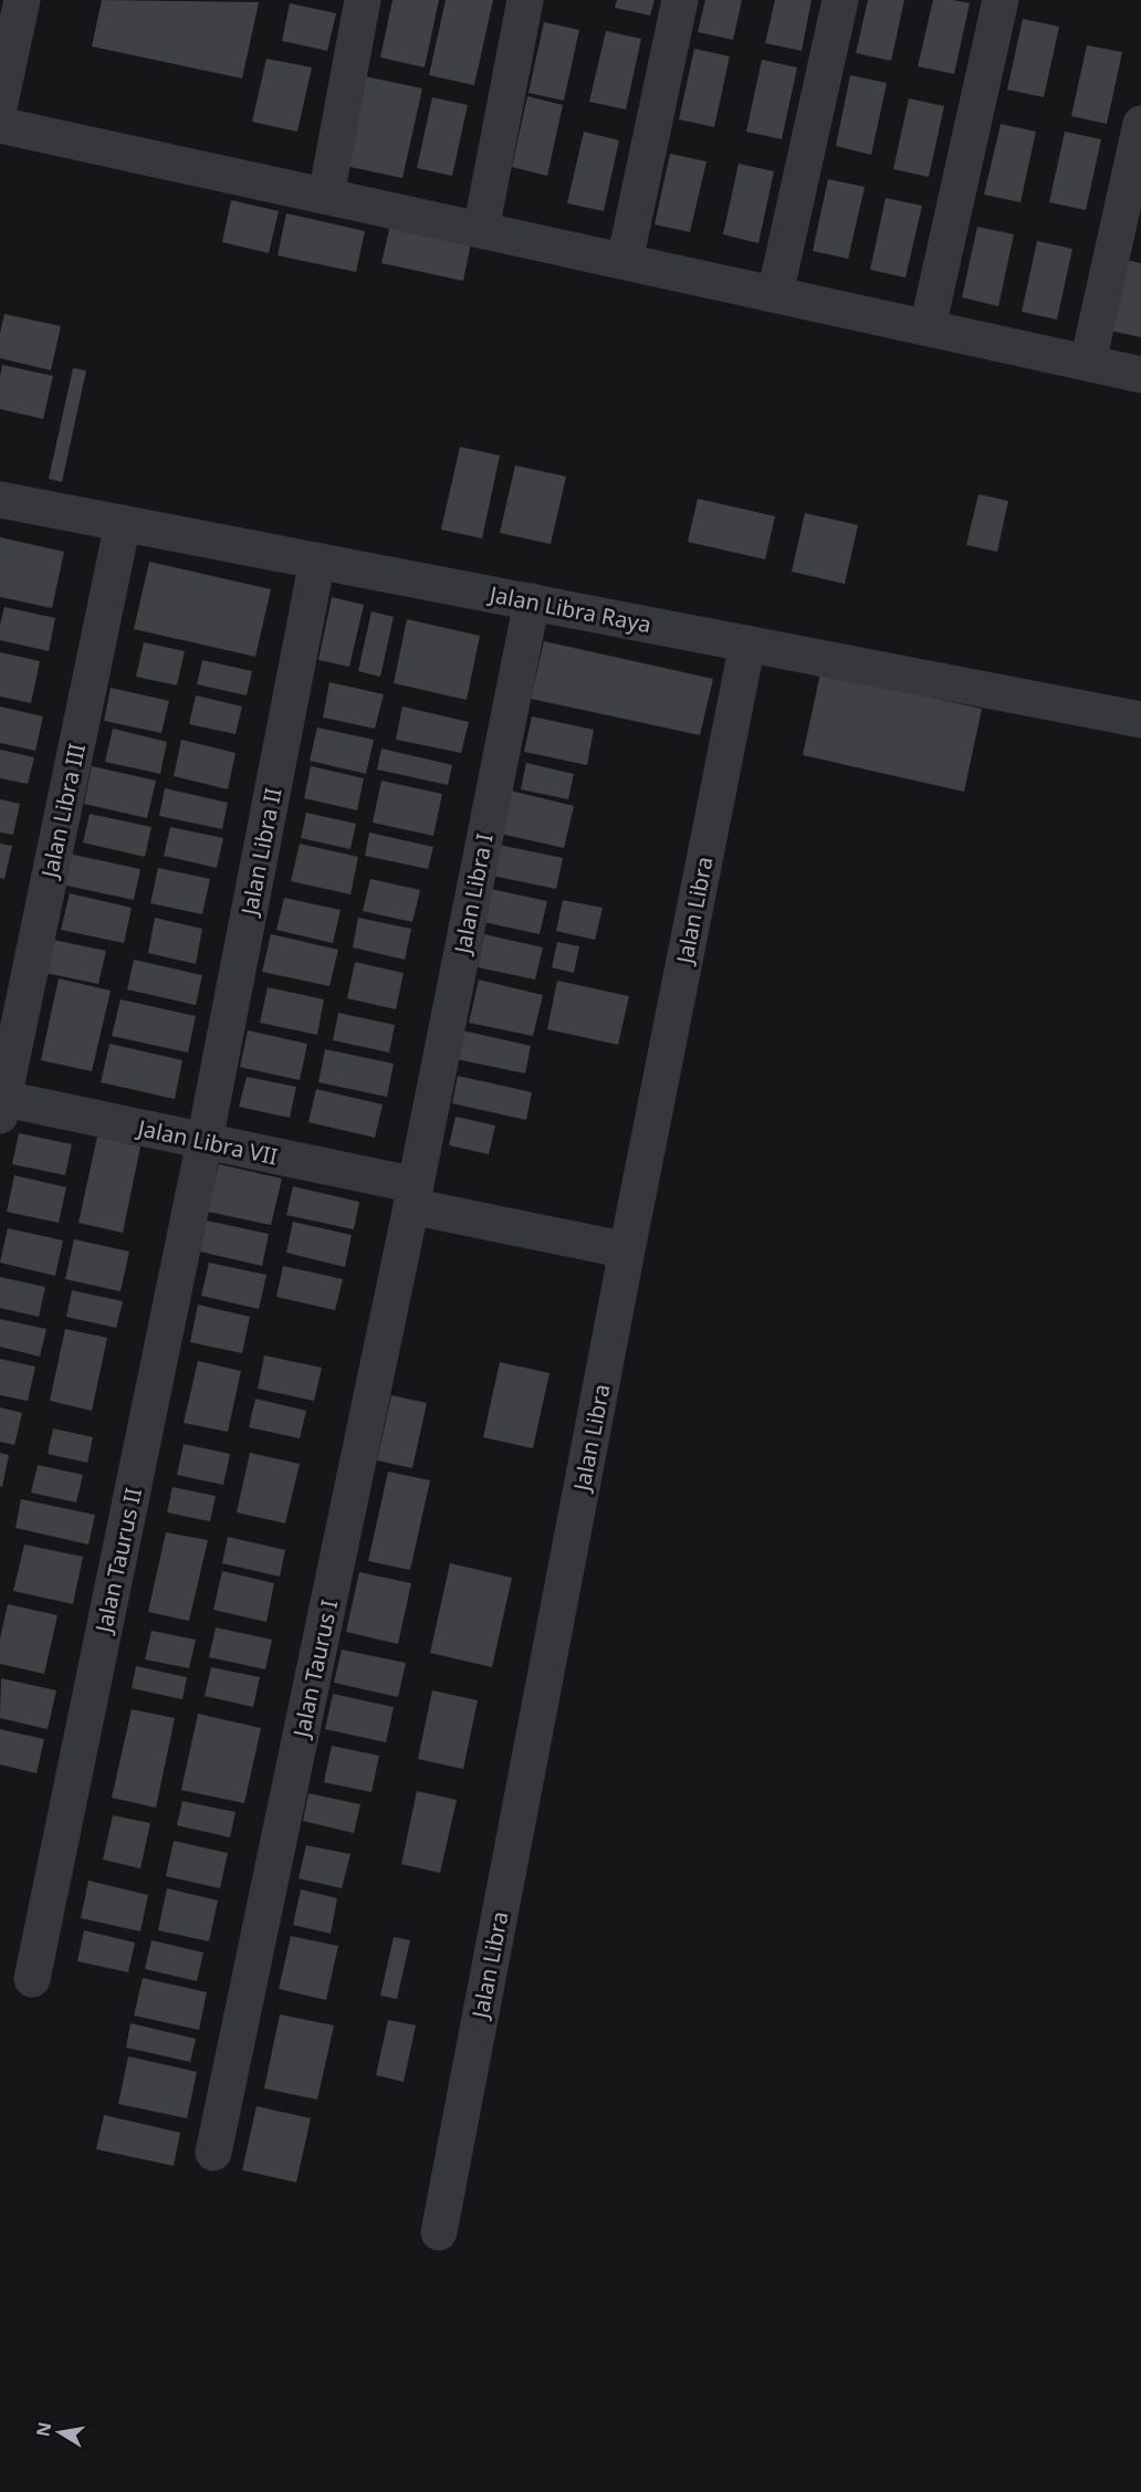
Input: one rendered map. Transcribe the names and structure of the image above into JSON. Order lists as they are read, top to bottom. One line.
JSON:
{"streets":{"street":["Jalan Libra Raya","Jalan Libra III","Jalan Libra II","Jalan Libra I","Jalan Libra","Jalan Libra VII","Jalan Taurus II","Jalan Taurus I"]},"crossings":[["Jalan Libra Raya","Jalan Libra III"],["Jalan Libra Raya","Jalan Libra II"],["Jalan Libra Raya","Jalan Libra I"],["Jalan Libra Raya","Jalan Libra"],["Jalan Libra III","Jalan Libra VII"],["Jalan Libra II","Jalan Libra VII"],["Jalan Libra II","Jalan Taurus II"],["Jalan Libra I","Jalan Libra VII"],["Jalan Libra I","Jalan Taurus I"],["Jalan Libra","Jalan Libra VII"],["Jalan Libra VII","Jalan Taurus II"],["Jalan Libra VII","Jalan Taurus I"]],"north":"left"}
